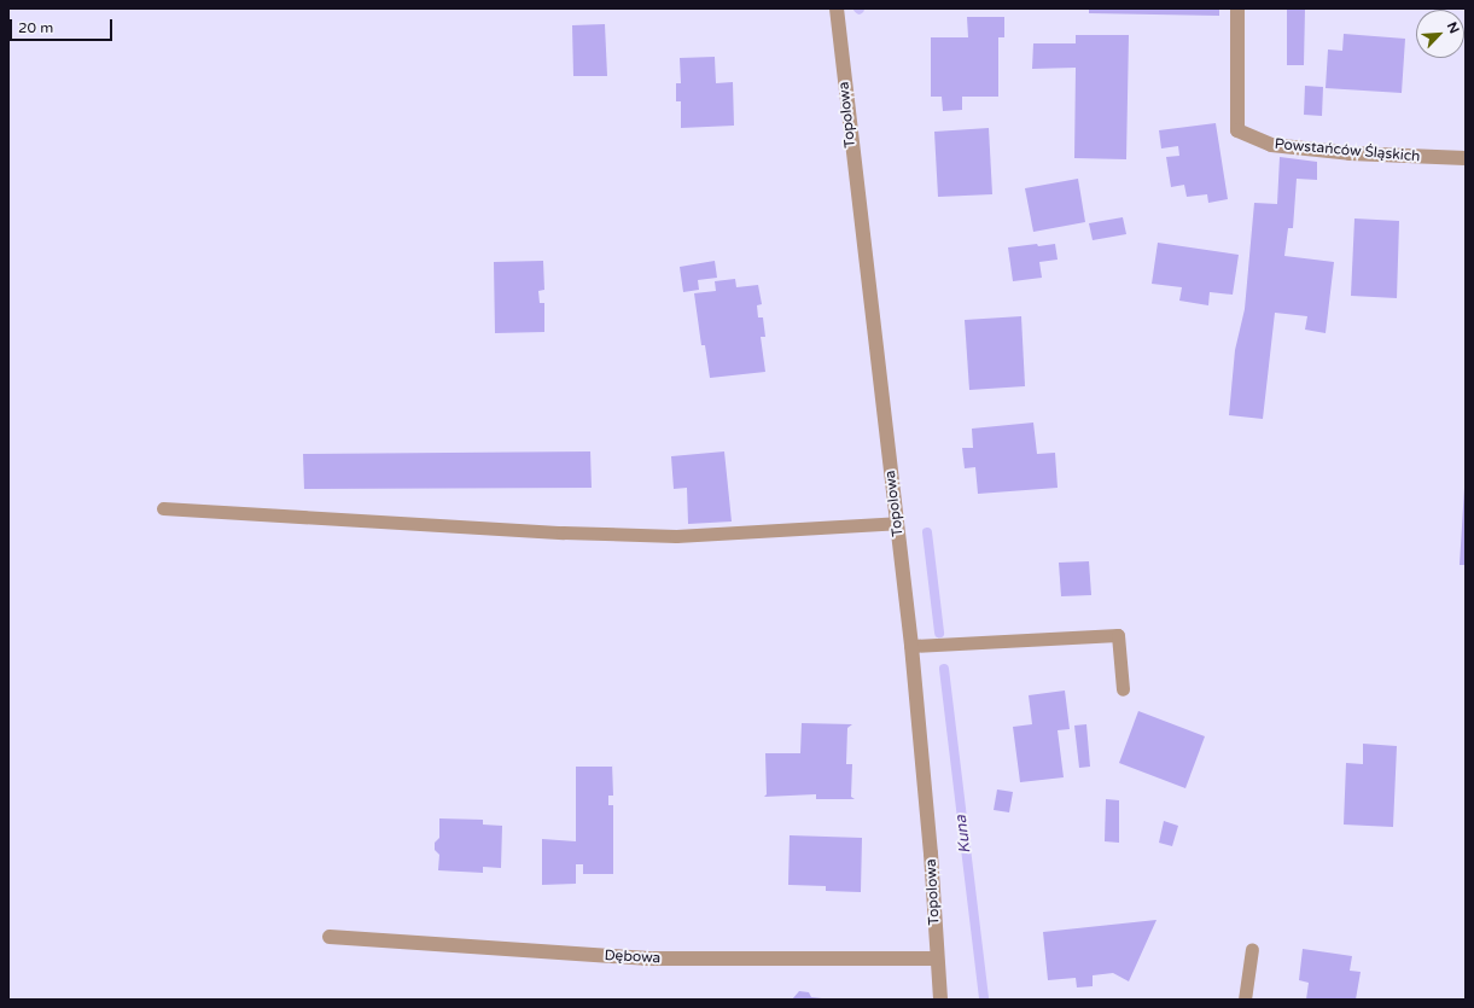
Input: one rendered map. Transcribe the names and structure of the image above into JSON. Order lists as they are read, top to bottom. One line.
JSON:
{"streets":{"street":["Topolowa","Powstańców Śląskich","Dębowa"]},"crossings":[["Topolowa","Dębowa"]],"water":["Kuna"],"scale_bar":"20 m","north":"top right"}
